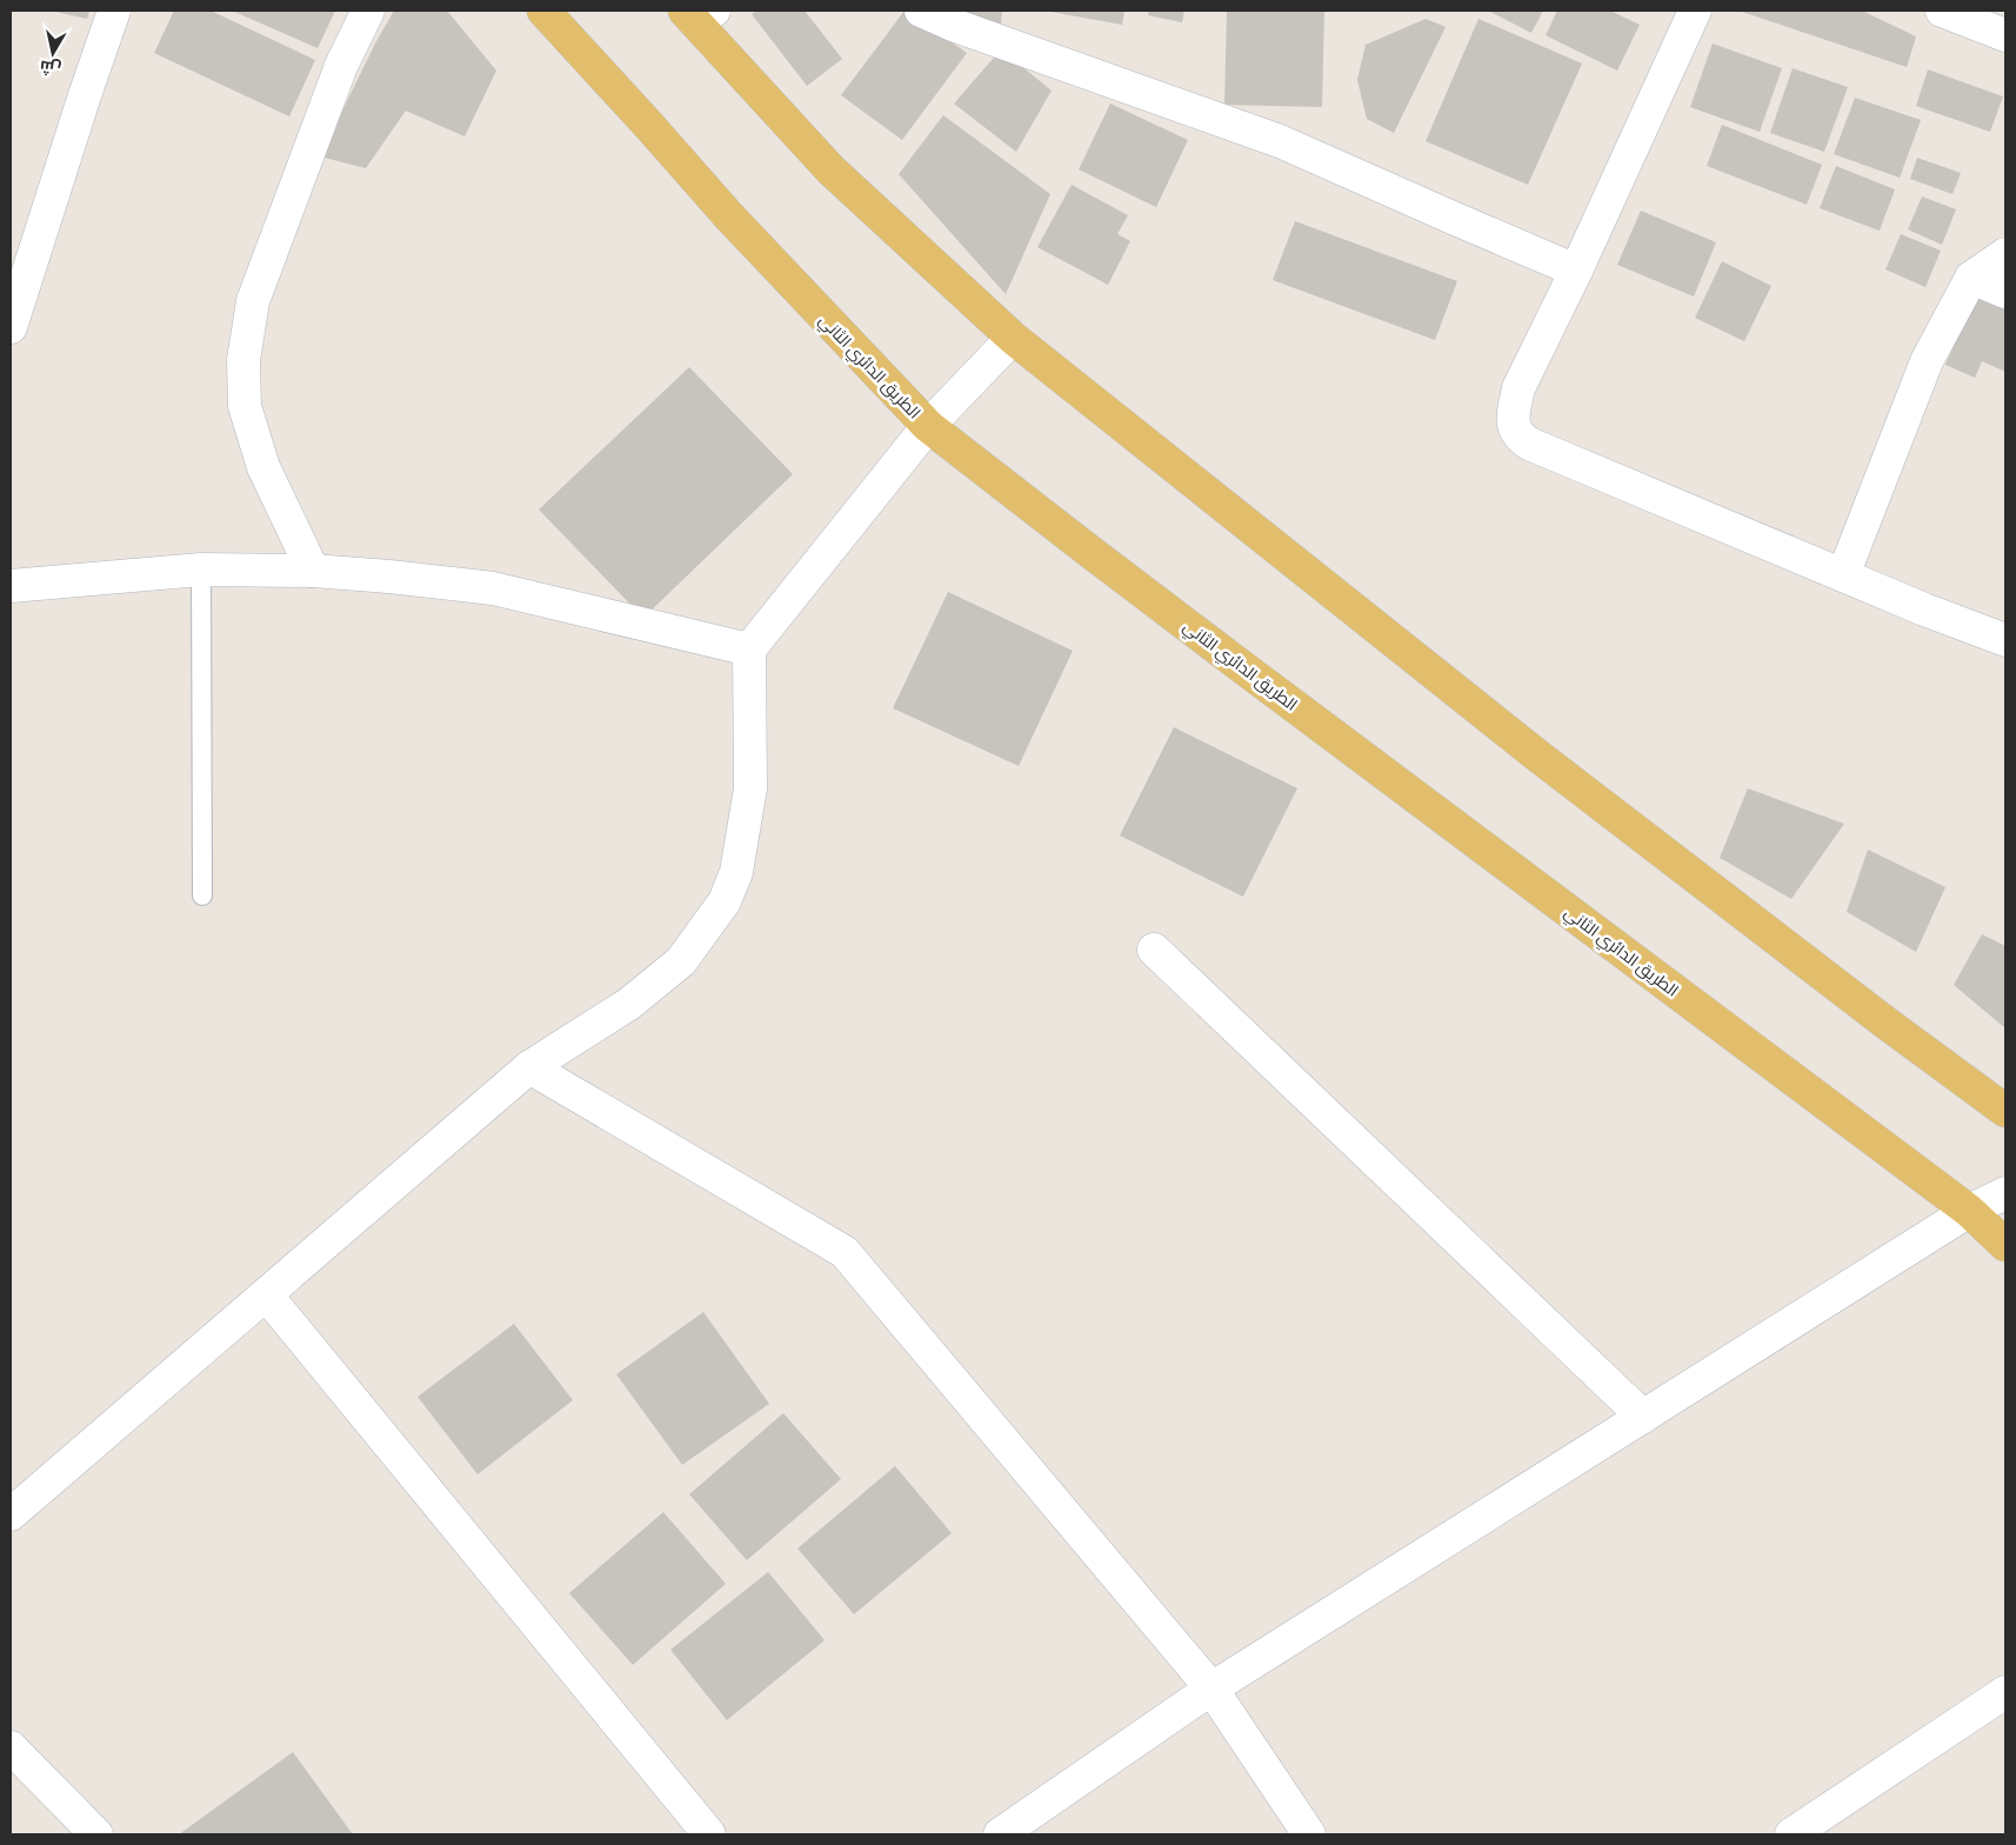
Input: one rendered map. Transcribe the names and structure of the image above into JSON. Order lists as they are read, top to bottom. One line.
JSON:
{"streets":{"main road":["الطريق الدائري الثاني"]},"north":"bottom"}
